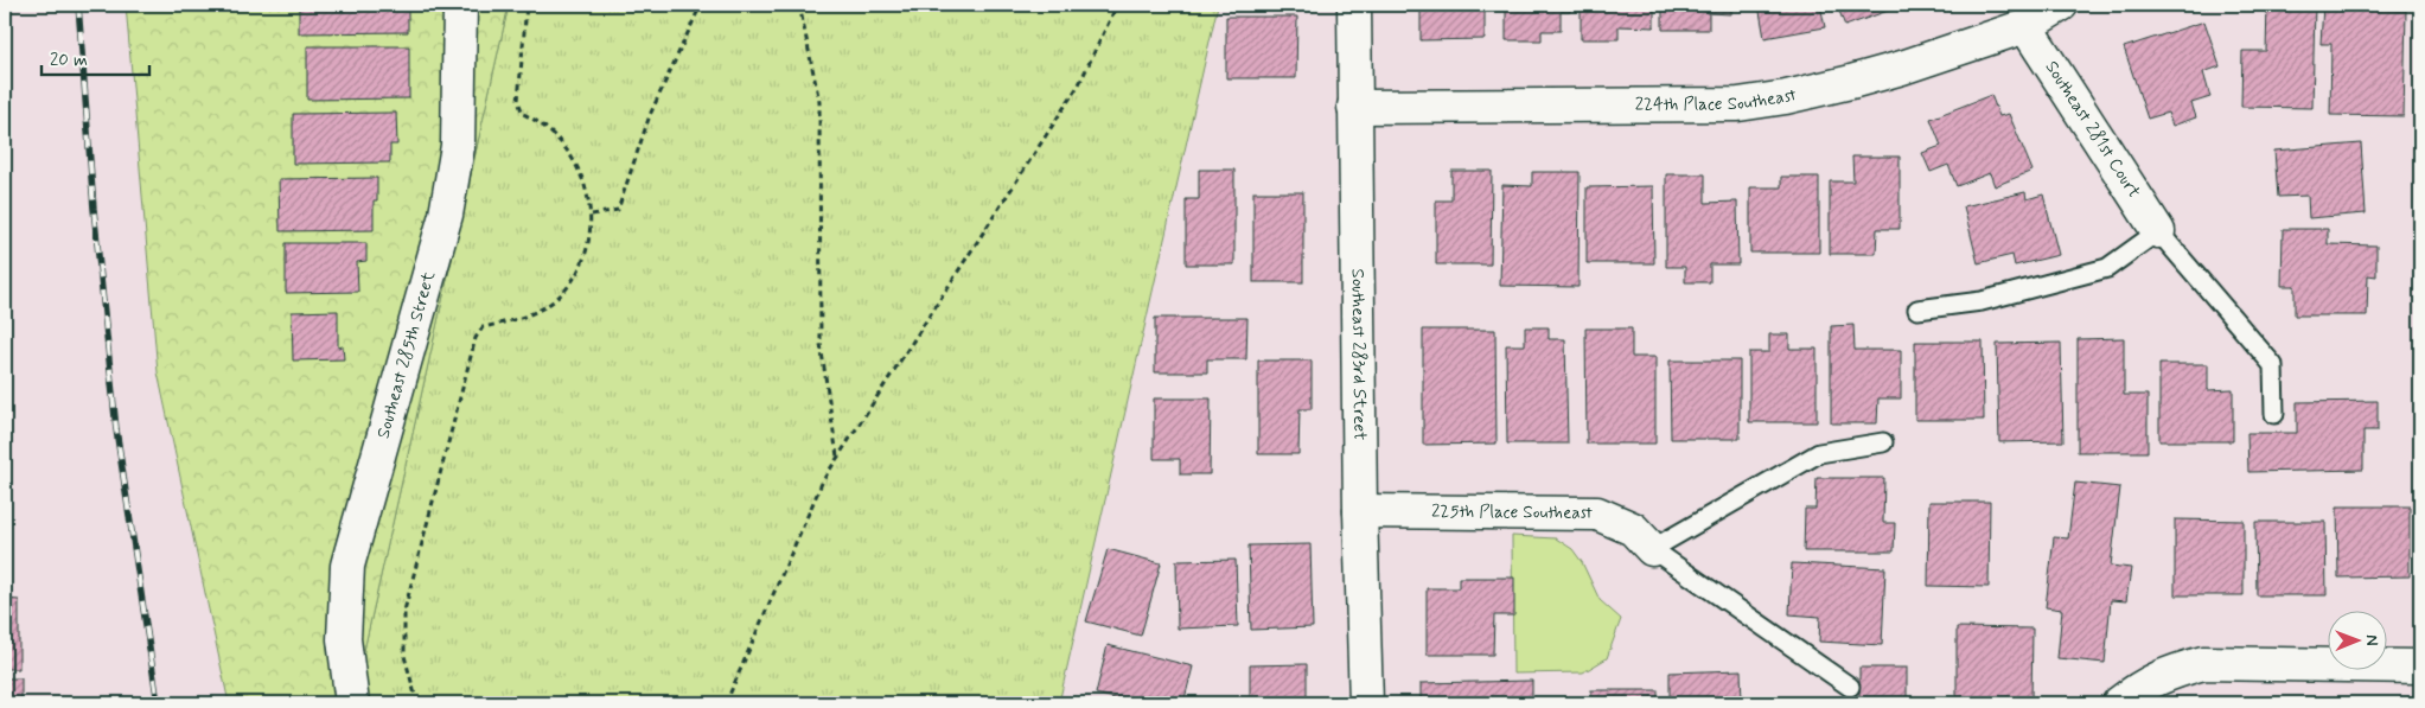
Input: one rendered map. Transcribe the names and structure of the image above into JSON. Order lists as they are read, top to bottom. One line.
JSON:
{"streets":{"street":["224th Place Southeast","Southeast 281st Court","Southeast 285th Street","Southeast 283rd Street","225th Place Southeast"]},"crossings":[["224th Place Southeast","Southeast 281st Court"],["224th Place Southeast","Southeast 283rd Street"],["Southeast 283rd Street","225th Place Southeast"]],"scale_bar":"20 m","north":"right"}
